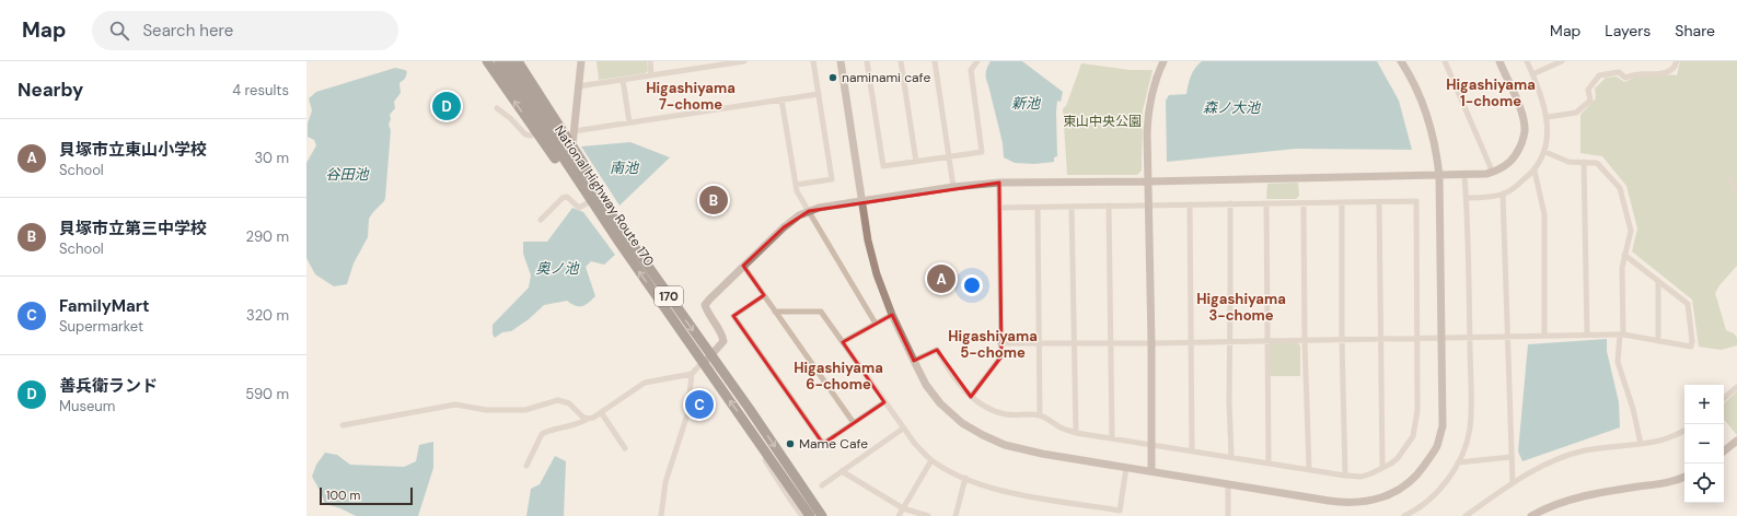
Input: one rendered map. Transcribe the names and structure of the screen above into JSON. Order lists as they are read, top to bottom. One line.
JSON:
{"streets":{"highway":["National Highway Route 170","170"]},"districts":["Higashiyama 1-chome","Higashiyama 7-chome","Higashiyama 3-chome","Higashiyama 5-chome","Higashiyama 6-chome"],"water":["新池","森ノ大池","南池","谷田池","奥ノ池"],"parks":["東山中央公園"],"places":["naminami cafe","Mame Cafe"],"scale_bar":"100 m","page":{"header":"Map","search":"Search here","nav":["Map","Layers","Share"],"heading":["Nearby","4 results"],"pins":["D","B","A","C"],"list":[{"mark":"A","name":"貝塚市立東山小学校","note":"School","value":"30 m"},{"mark":"B","name":"貝塚市立第三中学校","note":"School","value":"290 m"},{"mark":"C","name":"FamilyMart","note":"Supermarket","value":"320 m"},{"mark":"D","name":"善兵衛ランド","note":"Museum","value":"590 m"}],"map_buttons":["+","−"],"scale":"100 m"}}
